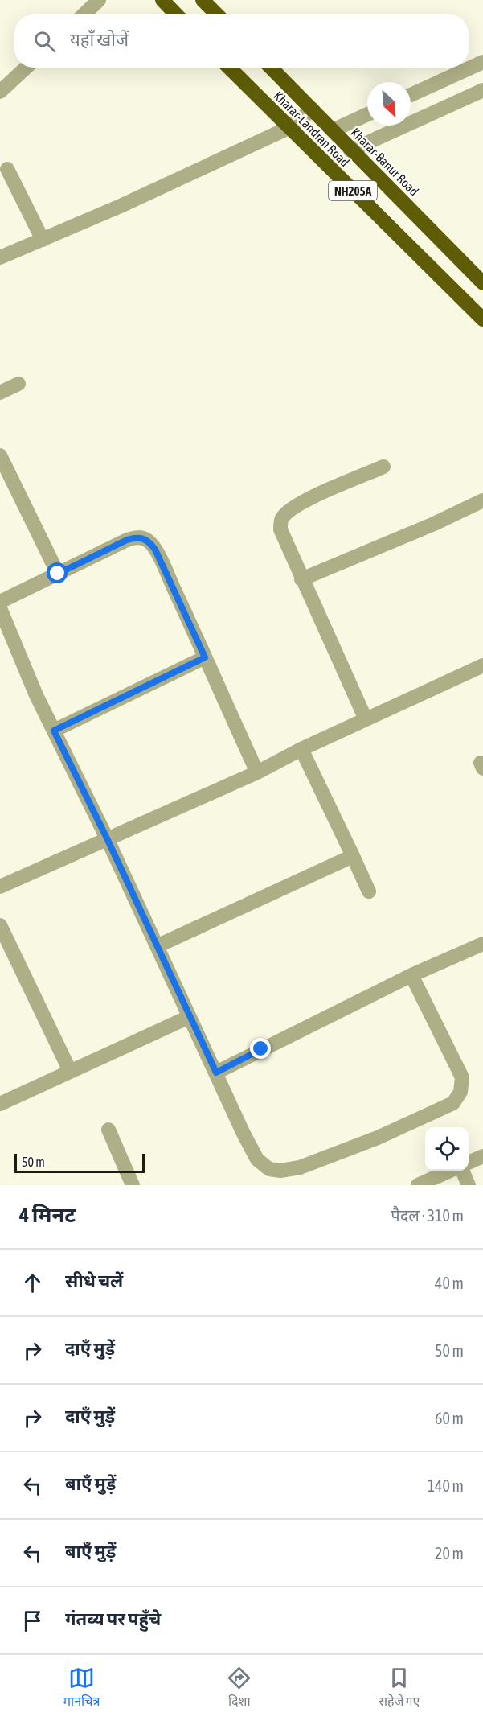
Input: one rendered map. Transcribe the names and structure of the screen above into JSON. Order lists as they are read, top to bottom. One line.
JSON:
{"streets":{"highway":["Kharar-Landran Road","Kharar-Banur Road","NH205A"]},"scale_bar":"50 m","north":"bottom right","page":{"search":"यहाँ खोजें","scale":"50 m","heading":["4 मिनट","पैदल · 310 m"],"list":[["सीधे चलें","40 m"],["दाएँ मुड़ें","50 m"],["दाएँ मुड़ें","60 m"],["बाएँ मुड़ें","140 m"],["बाएँ मुड़ें","20 m"],"गंतव्य पर पहुँचे"],"nav":["मानचित्र","दिशा","सहेजे गए"]}}
